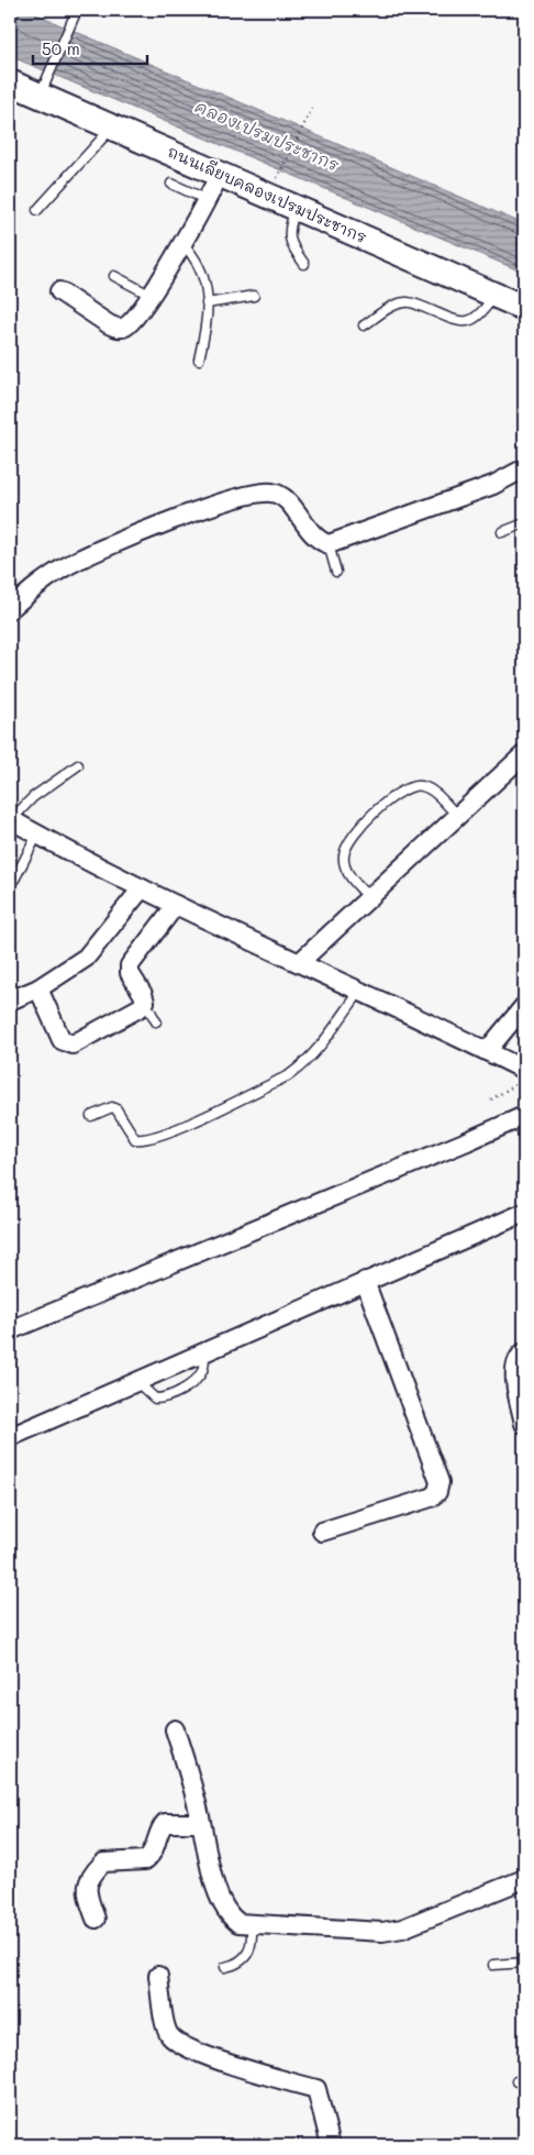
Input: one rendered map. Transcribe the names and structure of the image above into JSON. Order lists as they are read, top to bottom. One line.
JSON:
{"streets":{"street":["ถนนเลียบคลองเปรมประชากร"]},"water":["คลองเปรมประชากร"],"scale_bar":"50 m"}
